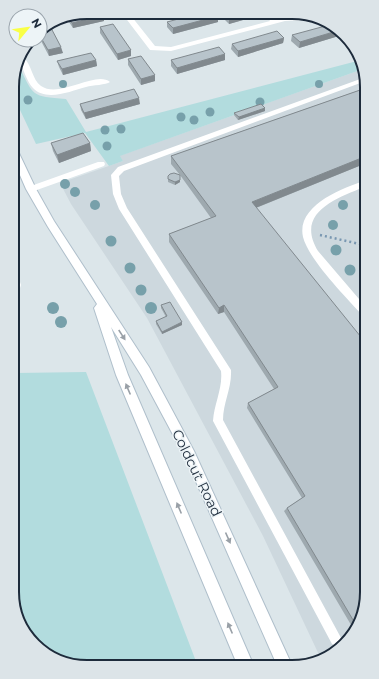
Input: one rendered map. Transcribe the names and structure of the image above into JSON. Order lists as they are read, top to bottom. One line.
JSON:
{"streets":{"main road":["Coldcut Road"]},"north":"top right"}
